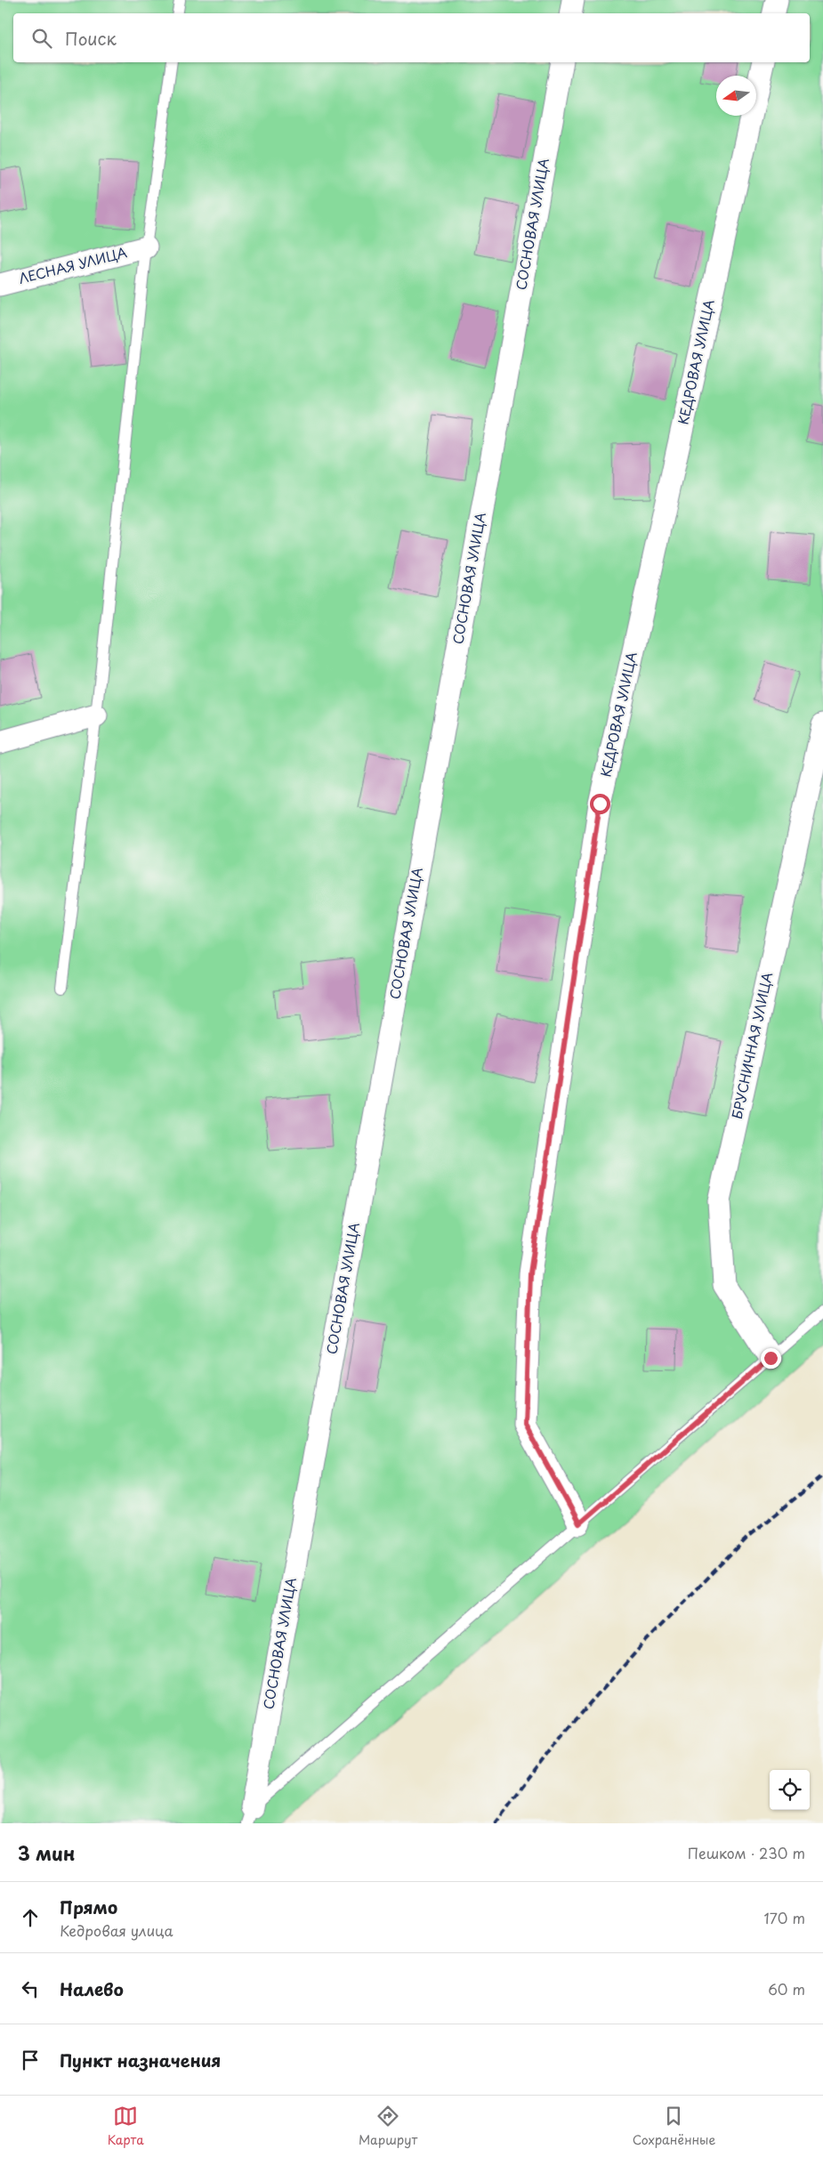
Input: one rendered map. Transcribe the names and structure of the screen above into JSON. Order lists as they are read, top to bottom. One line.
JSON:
{"streets":{"street":["СОСНОВАЯ УЛИЦА","ЛЕСНАЯ УЛИЦА","КЕДРОВАЯ УЛИЦА","БРУСНИЧНАЯ УЛИЦА"]},"north":"left","page":{"search":"Поиск","heading":["3 мин","Пешком · 230 m"],"list":[["Прямо","Кедровая улица","170 m"],["Налево","60 m"],"Пункт назначения"],"nav":["Карта","Маршрут","Сохранённые"]}}
